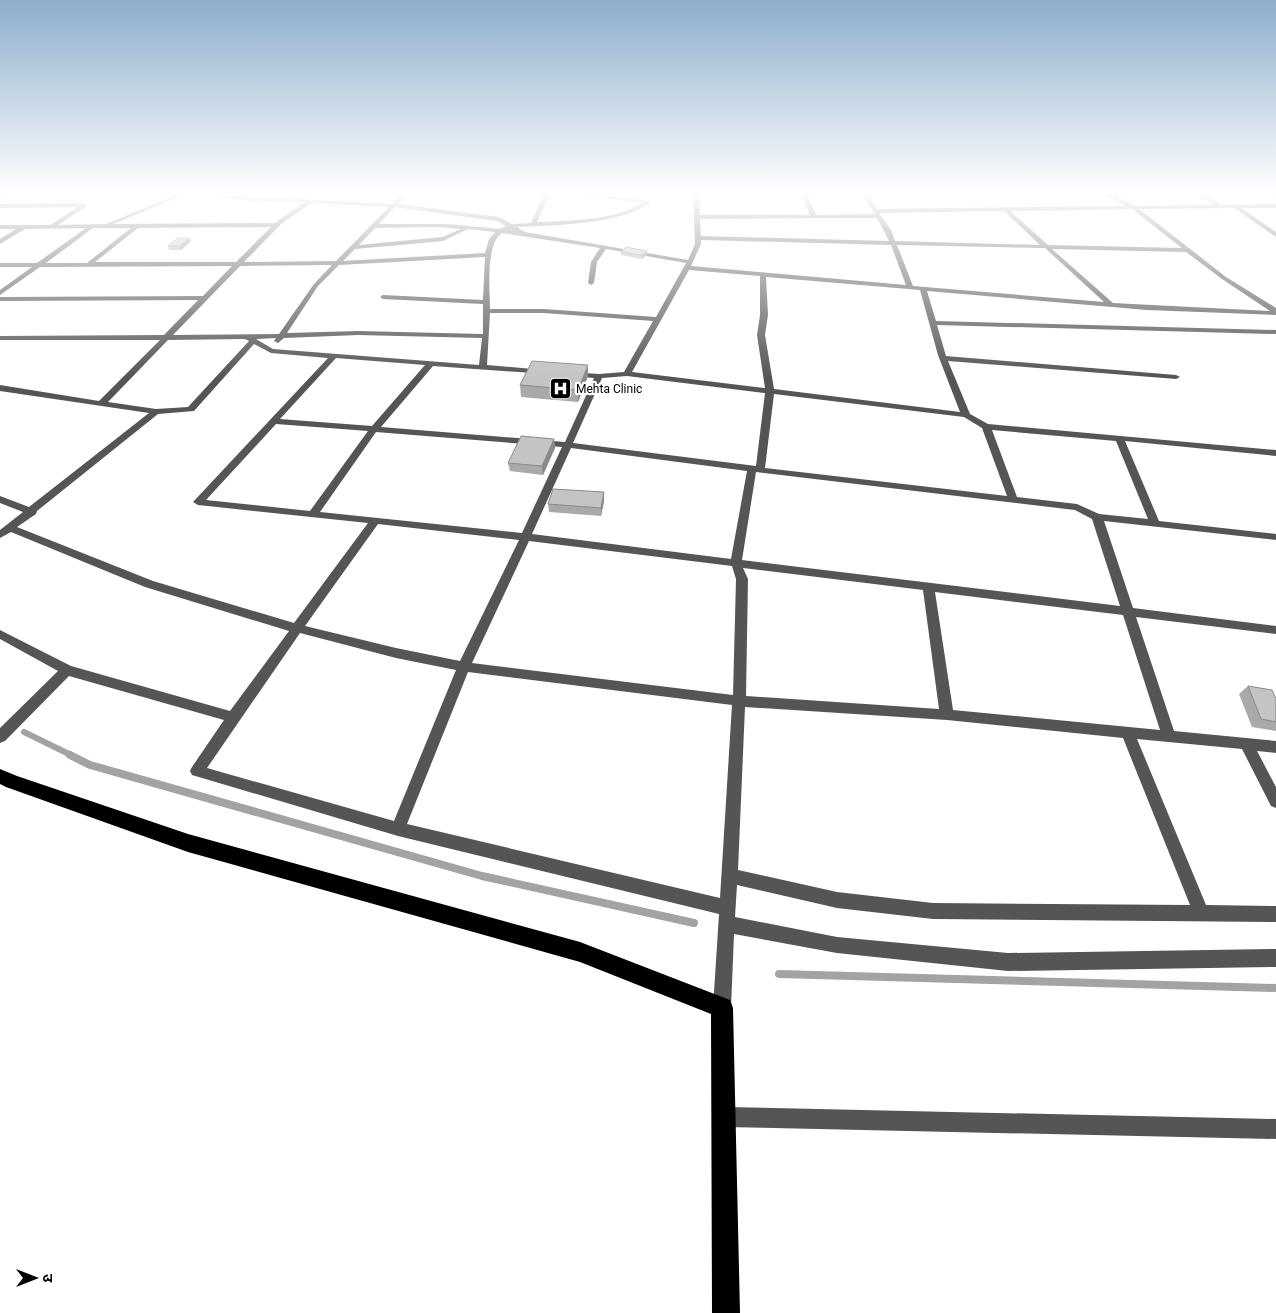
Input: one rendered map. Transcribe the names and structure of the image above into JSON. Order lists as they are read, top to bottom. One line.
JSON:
{"places":{"hospital":["Mehta Clinic"]},"north":"right"}
